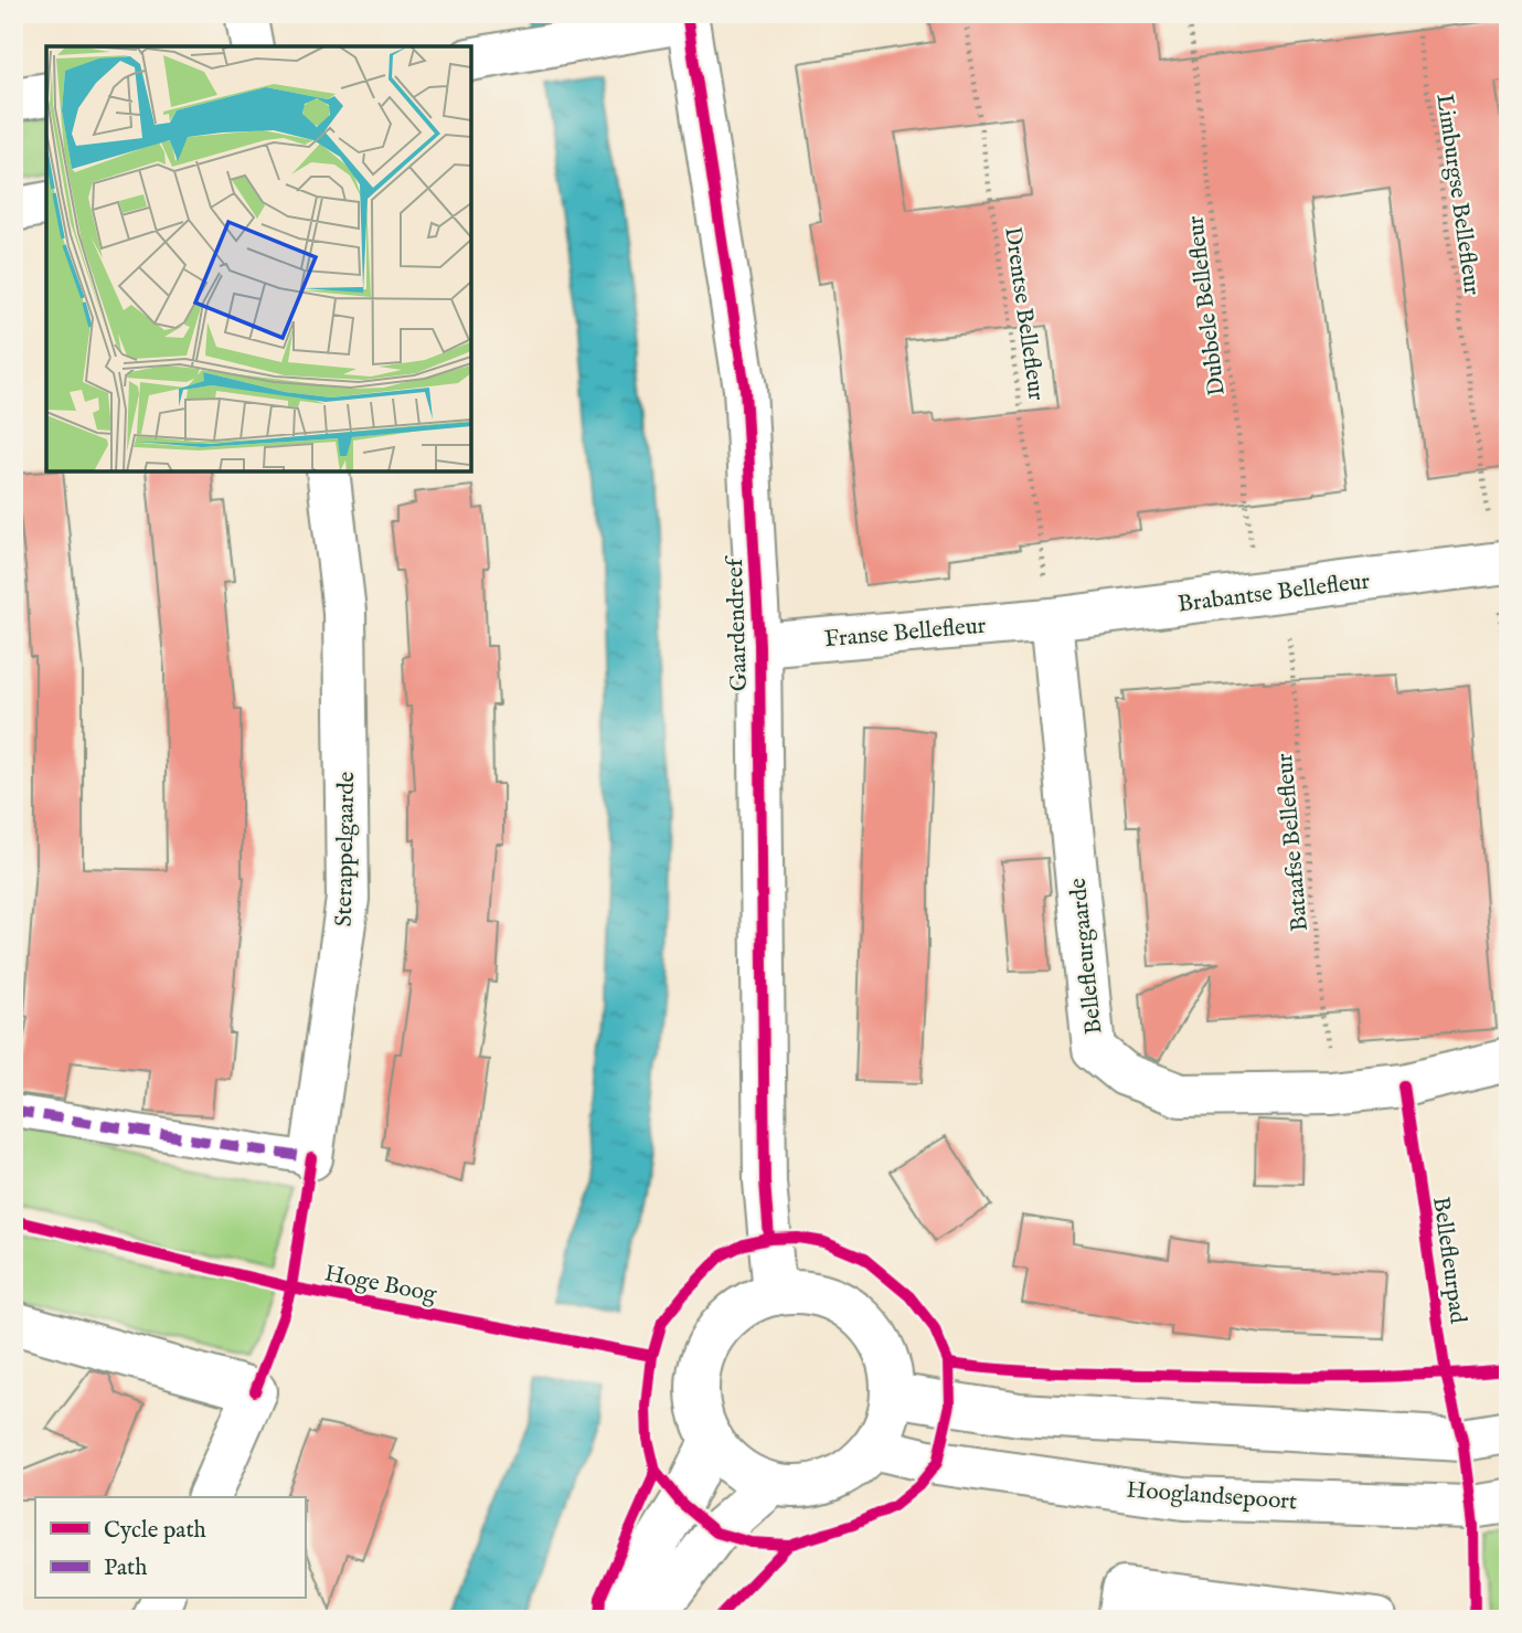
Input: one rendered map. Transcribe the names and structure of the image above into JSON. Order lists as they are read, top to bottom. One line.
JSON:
{"streets":{"street":["Brabantse Bellefleur","Gaardendreef","Franse Bellefleur","Sterappelgaarde","Bellefleurgaarde","Hooglandsepoort"],"path":["Limburgse Bellefleur","Dubbele Bellefleur","Drentse Bellefleur","Bataafse Bellefleur"],"cycle path":["Bellefleurpad","Hoge Boog"]},"crossings":[["Limburgse Bellefleur","Brabantse Bellefleur"],["Dubbele Bellefleur","Brabantse Bellefleur"],["Dubbele Bellefleur","Bataafse Bellefleur"],["Drentse Bellefleur","Brabantse Bellefleur"],["Drentse Bellefleur","Franse Bellefleur"],["Drentse Bellefleur","Bellefleurgaarde"],["Brabantse Bellefleur","Franse Bellefleur"],["Brabantse Bellefleur","Bataafse Bellefleur"],["Brabantse Bellefleur","Bellefleurgaarde"],["Gaardendreef","Franse Bellefleur"],["Gaardendreef","Hooglandsepoort"],["Franse Bellefleur","Bellefleurgaarde"],["Bataafse Bellefleur","Bellefleurgaarde"]],"legend":["Cycle path","Path"]}
